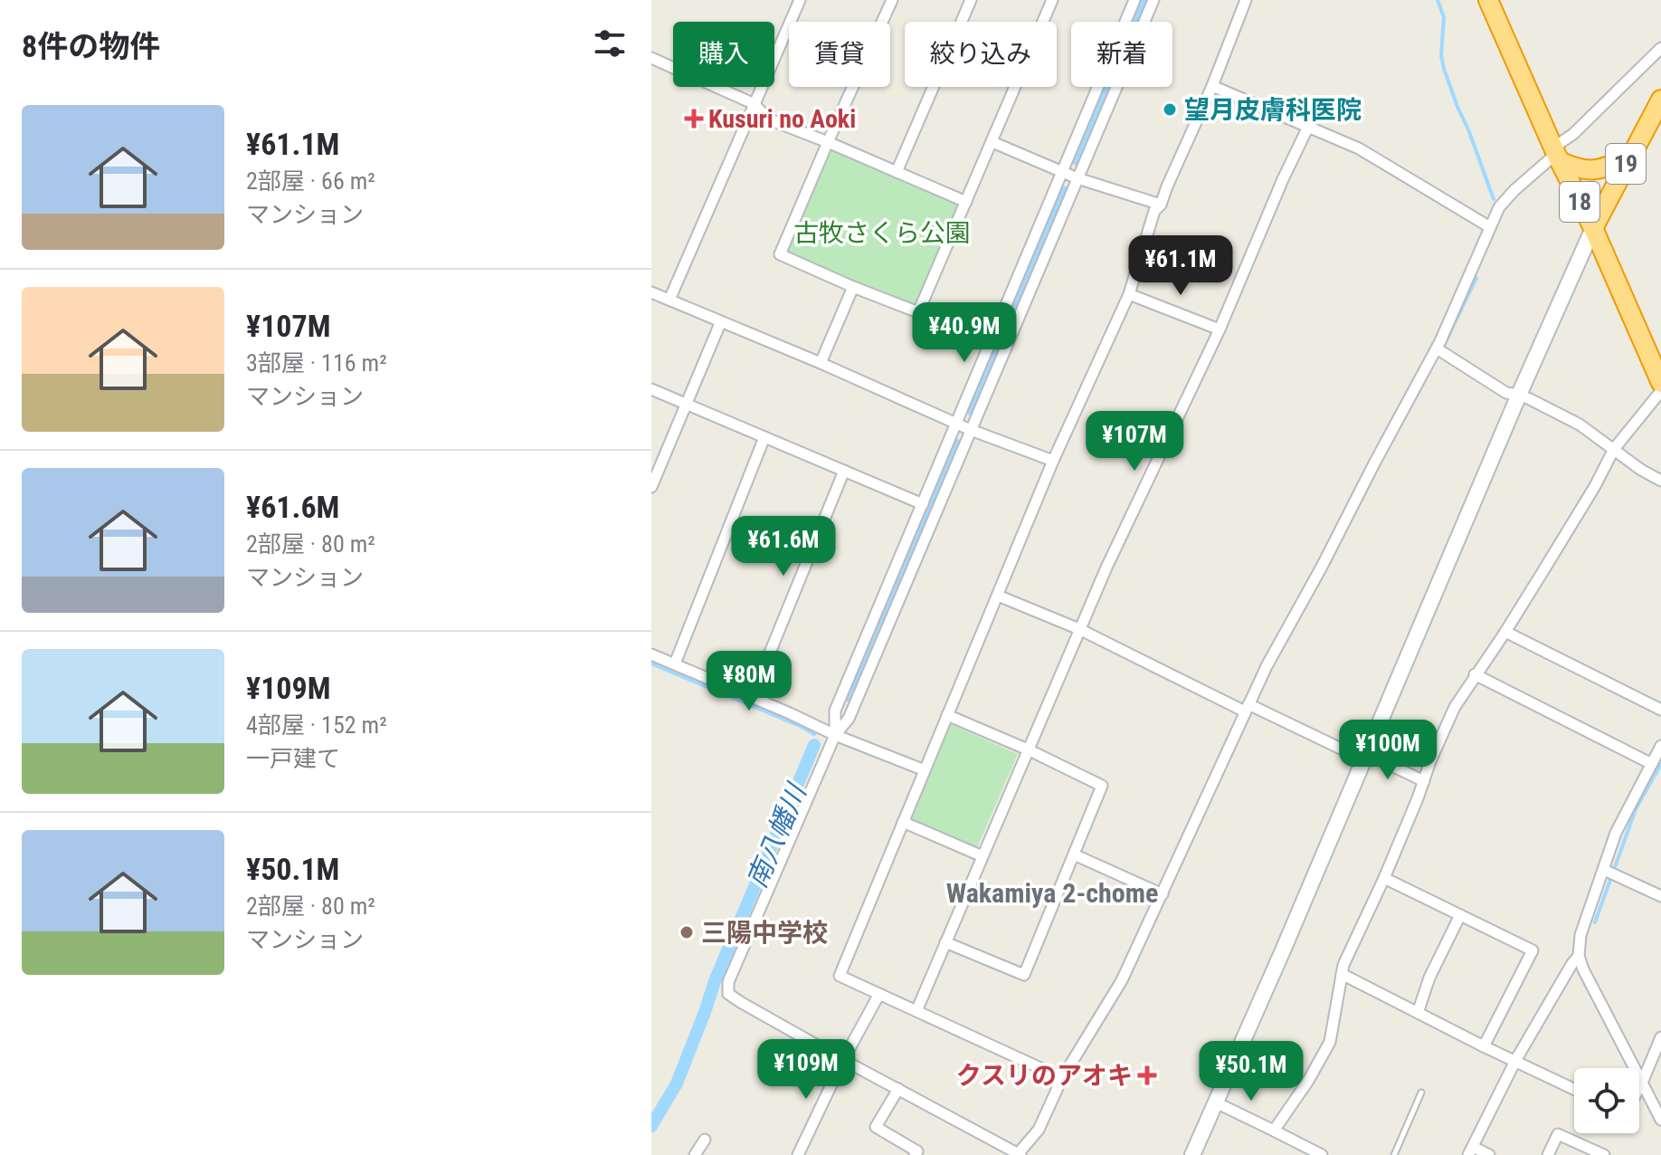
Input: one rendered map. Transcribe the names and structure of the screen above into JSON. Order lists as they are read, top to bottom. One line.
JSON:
{"streets":{"highway":["19","18"]},"crossings":[["19","18"]],"districts":["Wakamiya 2-chome"],"water":["南八幡川"],"parks":["古牧さくら公園"],"places":{"other":["望月皮膚科医院","三陽中学校"],"health":["Kusuri no Aoki","クスリのアオキ"]},"page":{"heading":"8件の物件","chip":["購入","賃貸","絞り込み","新着"],"list":[{"name":"¥61.1M","note":"2部屋 · 66 m² · マンション"},{"name":"¥107M","note":"3部屋 · 116 m² · マンション"},{"name":"¥61.6M","note":"2部屋 · 80 m² · マンション"},{"name":"¥109M","note":"4部屋 · 152 m² · 一戸建て"},{"name":"¥50.1M","note":"2部屋 · 80 m² · マンション"}],"price":["¥61.1M","¥40.9M","¥107M","¥61.6M","¥80M","¥100M","¥109M","¥50.1M"]}}
